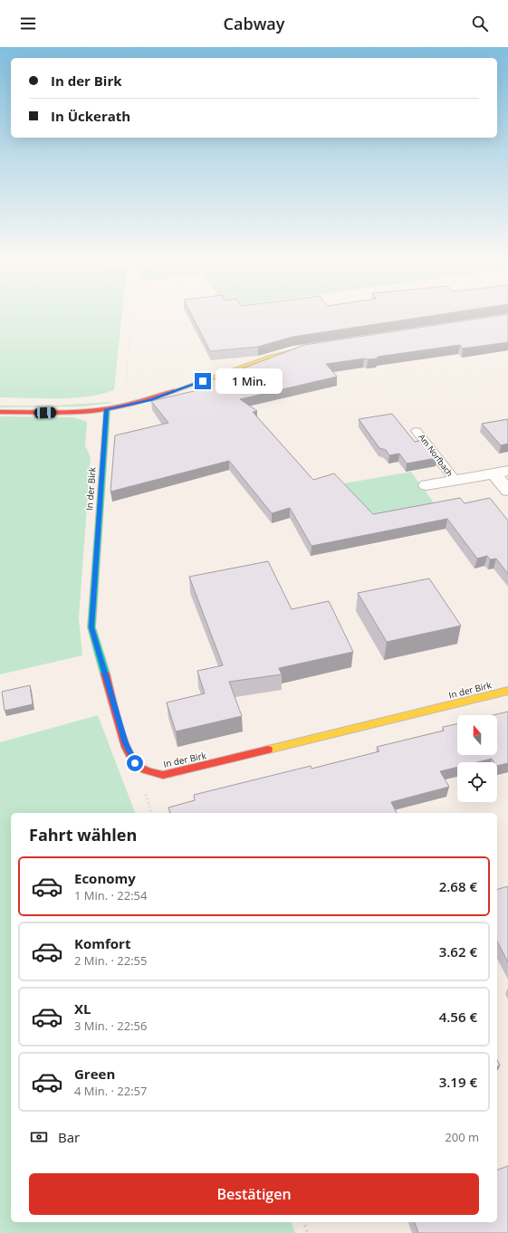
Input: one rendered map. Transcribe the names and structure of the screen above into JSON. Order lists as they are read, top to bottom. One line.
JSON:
{"streets":{"street":["Am Norfbach","In der Birk"]},"north":"top","page":{"header":"Cabway","banner":["In der Birk","In Ückerath"],"bubble":"1 Min.","heading":"Fahrt wählen","list":[{"name":"Economy","note":"1 Min. · 22:54","value":"2.68 €"},{"name":"Komfort","note":"2 Min. · 22:55","value":"3.62 €"},{"name":"XL","note":"3 Min. · 22:56","value":"4.56 €"},{"name":"Green","note":"4 Min. · 22:57","value":"3.19 €"}],"pay":["Bar","200 m"],"buttons":"Bestätigen"}}
